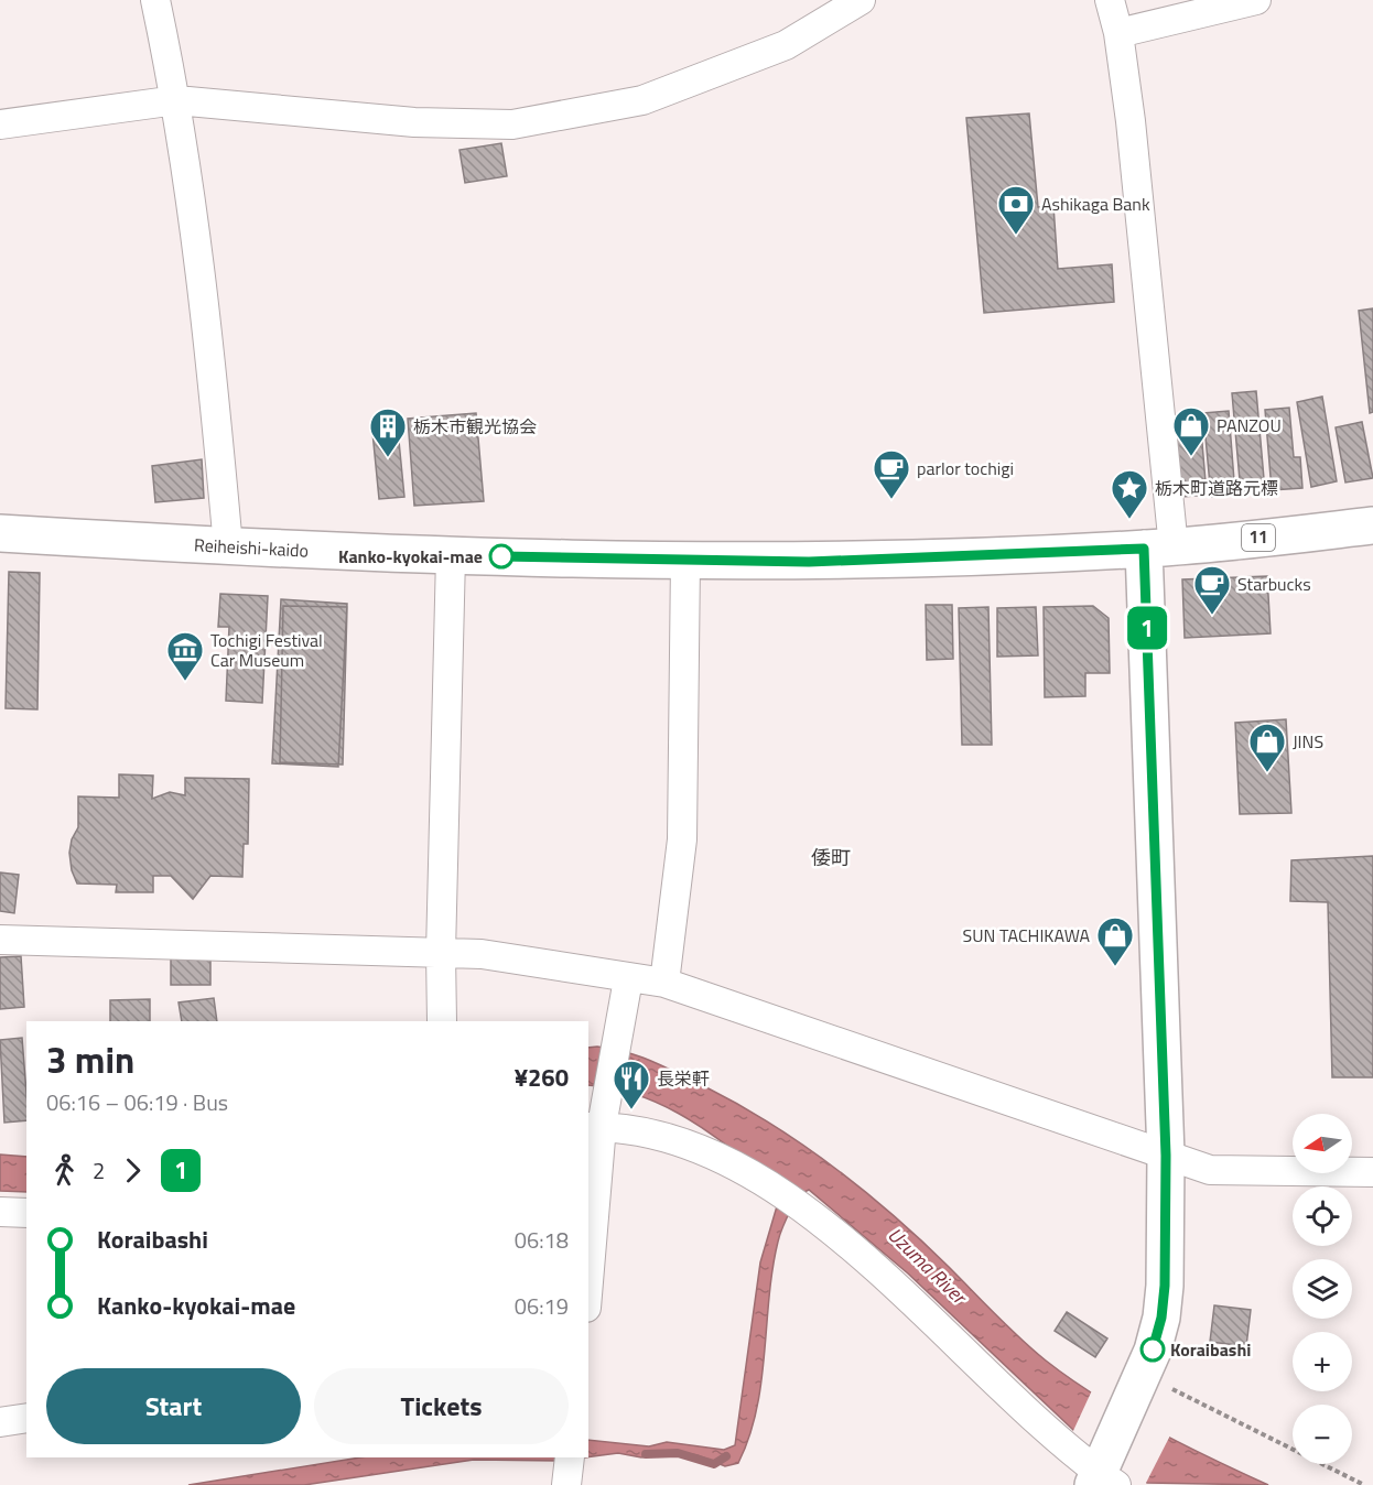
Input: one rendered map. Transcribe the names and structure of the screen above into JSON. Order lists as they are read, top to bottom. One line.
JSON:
{"streets":{"main road":["11","Reiheishi-kaido"]},"districts":["倭町"],"water":["Uzuma River"],"places":{"bank":["Ashikaga Bank"],"shop":["PANZOU","JINS","SUN TACHIKAWA"],"building":["栃木市観光協会"],"cafe":["parlor tochigi","Starbucks"],"place":["栃木町道路元標"],"other":["Kanko-kyokai-mae","Koraibashi"],"museum":["Tochigi Festival Car Museum"],"restaurant":["長栄軒"]},"lines":["bus line 1"],"north":"left","page":{"on_map":"1","heading":["3 min","06:16 – 06:19 · Bus","¥260"],"map_buttons":["+","−"],"legs":["2","1"],"list":[{"name":"Koraibashi","value":"06:18"},{"name":"Kanko-kyokai-mae","value":"06:19"}],"buttons":["Start","Tickets"]}}
